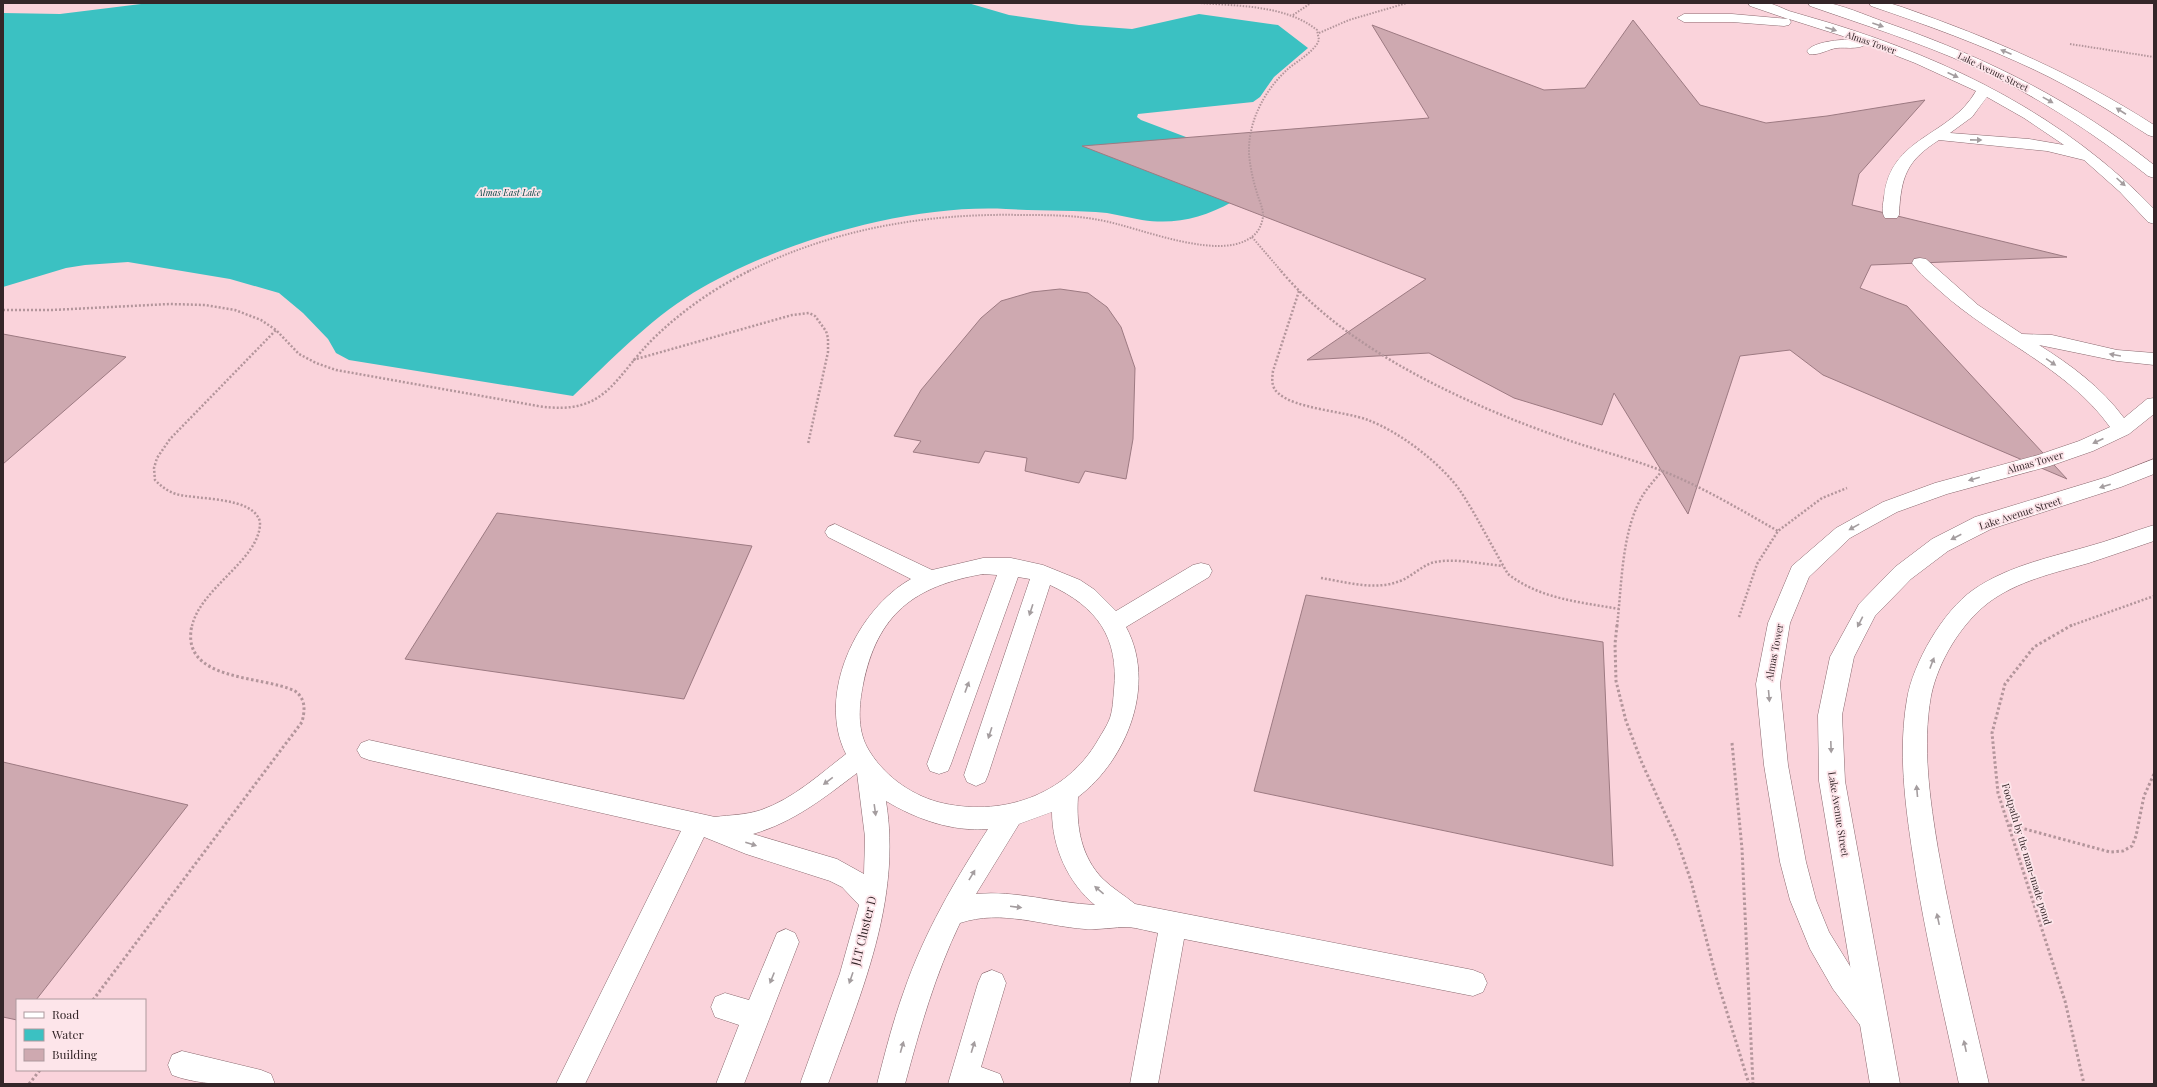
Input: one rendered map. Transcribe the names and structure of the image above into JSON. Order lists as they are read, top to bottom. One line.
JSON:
{"streets":{"street":["Lake Avenue Street"],"lane":["Almas Tower","JLT Cluster D"],"path":["Footpath by the man-made pond"]},"crossings":[["Almas Tower","Lake Avenue Street"]],"water":["Almas East Lake"],"legend":["Road","Water","Building"]}
